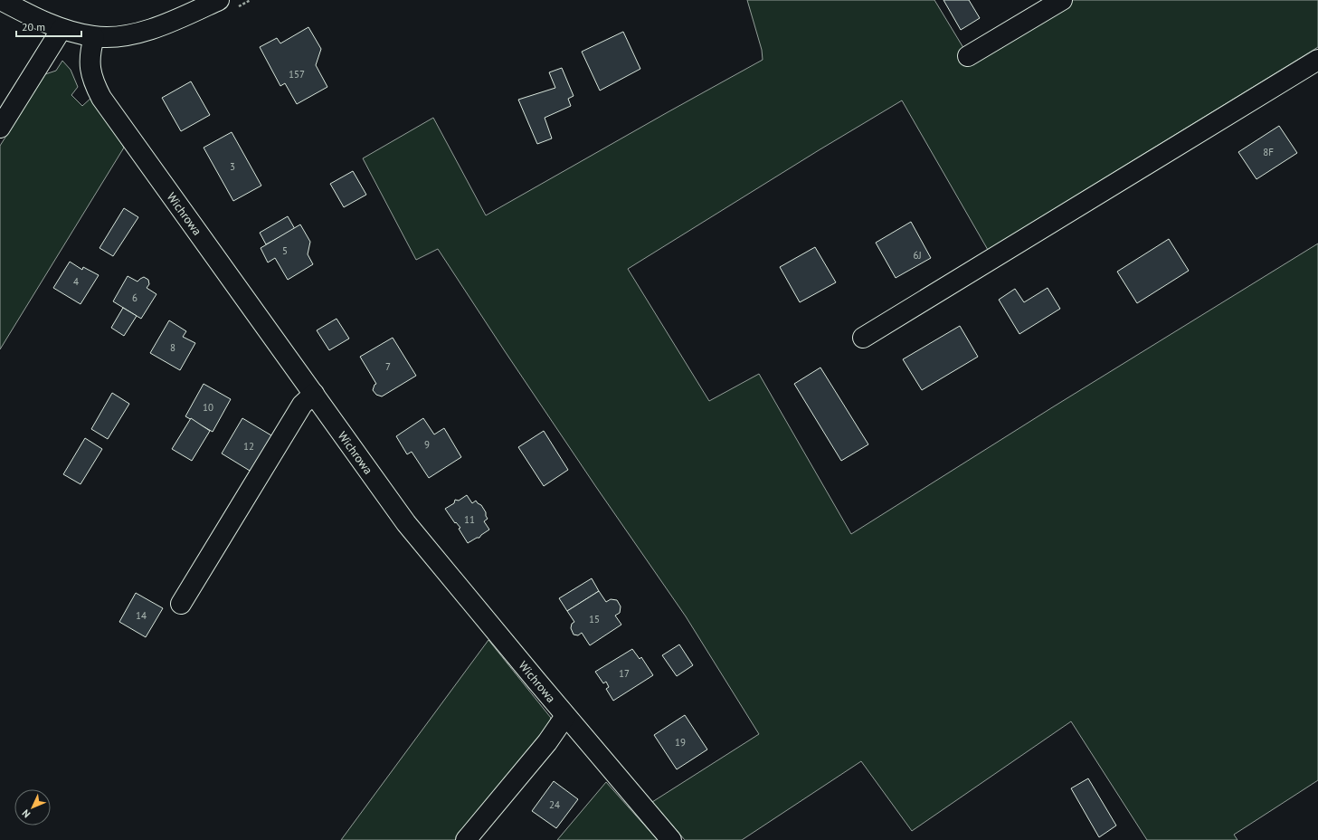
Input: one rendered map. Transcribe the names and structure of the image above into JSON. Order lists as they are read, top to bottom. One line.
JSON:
{"streets":{"street":["Wichrowa"]},"house_numbers":["157","8F","3","5","6J","4","6","8","7","10","9","12","11","14","15","17","19","24"],"scale_bar":"20 m","north":"bottom left"}
